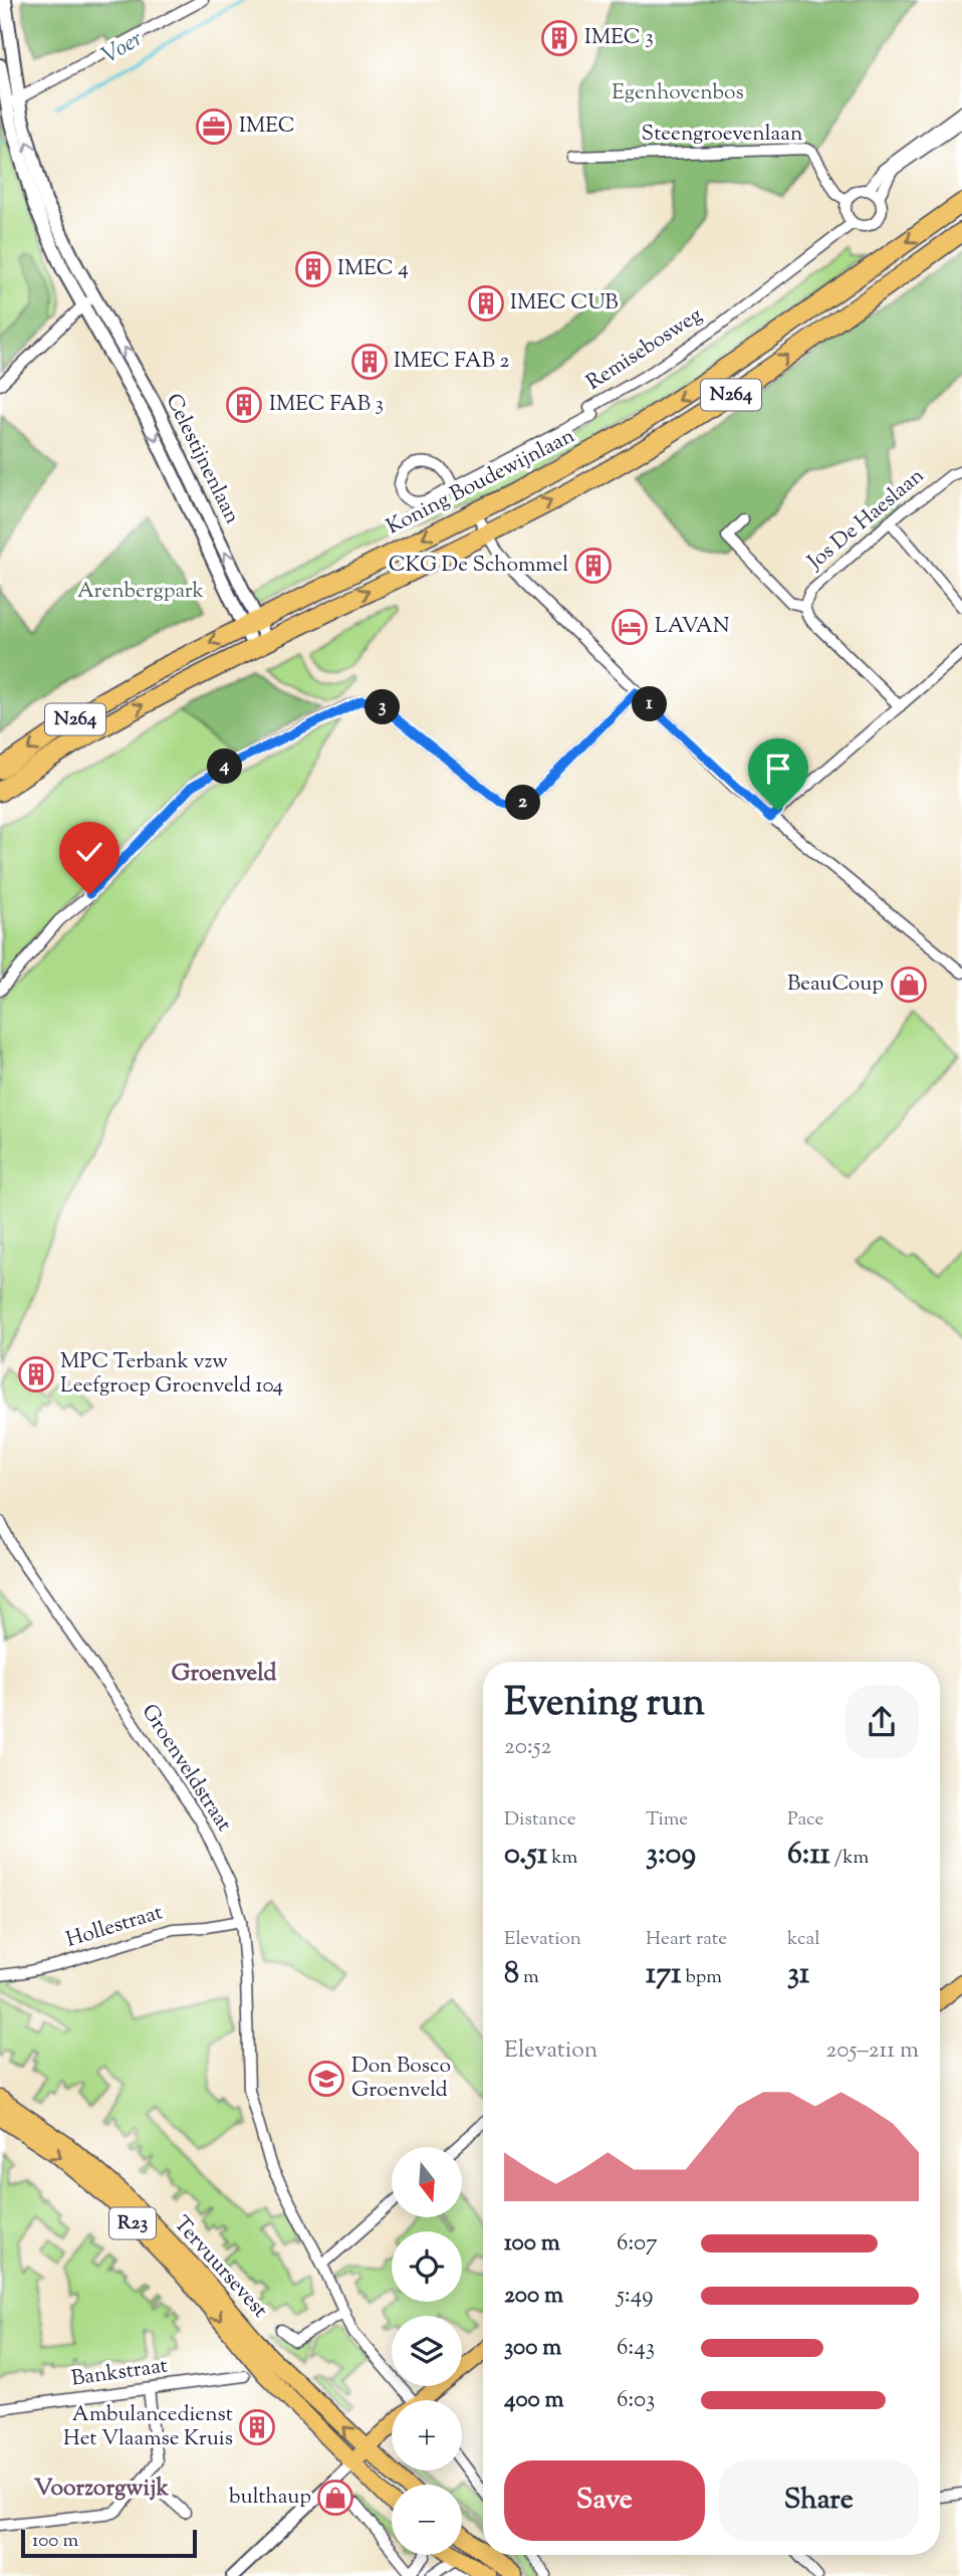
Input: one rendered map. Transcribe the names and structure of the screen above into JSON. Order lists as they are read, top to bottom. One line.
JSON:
{"streets":{"highway":["N264","Koning Boudewijnlaan"],"main road":["R23","Tervuursevest"],"street":["Steengroevenlaan","Remisebosweg","Celestijnenlaan","Jos De Haeslaan","Groenveldstraat","Hollestraat","Bankstraat"]},"crossings":[["Steengroevenlaan","Remisebosweg"],["N264","Celestijnenlaan"],["Celestijnenlaan","Koning Boudewijnlaan"],["Groenveldstraat","Hollestraat"],["Groenveldstraat","Tervuursevest"],["R23","Tervuursevest"]],"districts":["Groenveld","Voorzorgwijk"],"water":["Voer"],"parks":["Egenhovenbos","Arenbergpark"],"places":{"building":["IMEC 3","IMEC 4","IMEC CUB","IMEC FAB 2","IMEC FAB 3","CKG De Schommel","MPC Terbank vzw Leefgroep Groenveld 104","Ambulancedienst Het Vlaamse Kruis"],"office":["IMEC"],"hotel":["LAVAN"],"shop":["BeauCoup","bulthaup"],"school or university":["Don Bosco Groenveld"]},"scale_bar":"100 m","north":"bottom","page":{"pins":["1","3","4","2"],"heading":["Evening run","20:52"],"stats":[["Distance","0.51 km"],["Time","3:09"],["Pace","6:11 /km"],["Elevation","8 m"],["Heart rate","171 bpm"],["kcal","31"]],"chart":["Elevation","205–211 m"],"map_buttons":["+","−"],"list":[{"name":"100 m","note":"6:07"},{"name":"200 m","note":"5:49"},{"name":"300 m","note":"6:43"},{"name":"400 m","note":"6:03"}],"buttons":["Save","Share"],"scale":"100 m"}}
